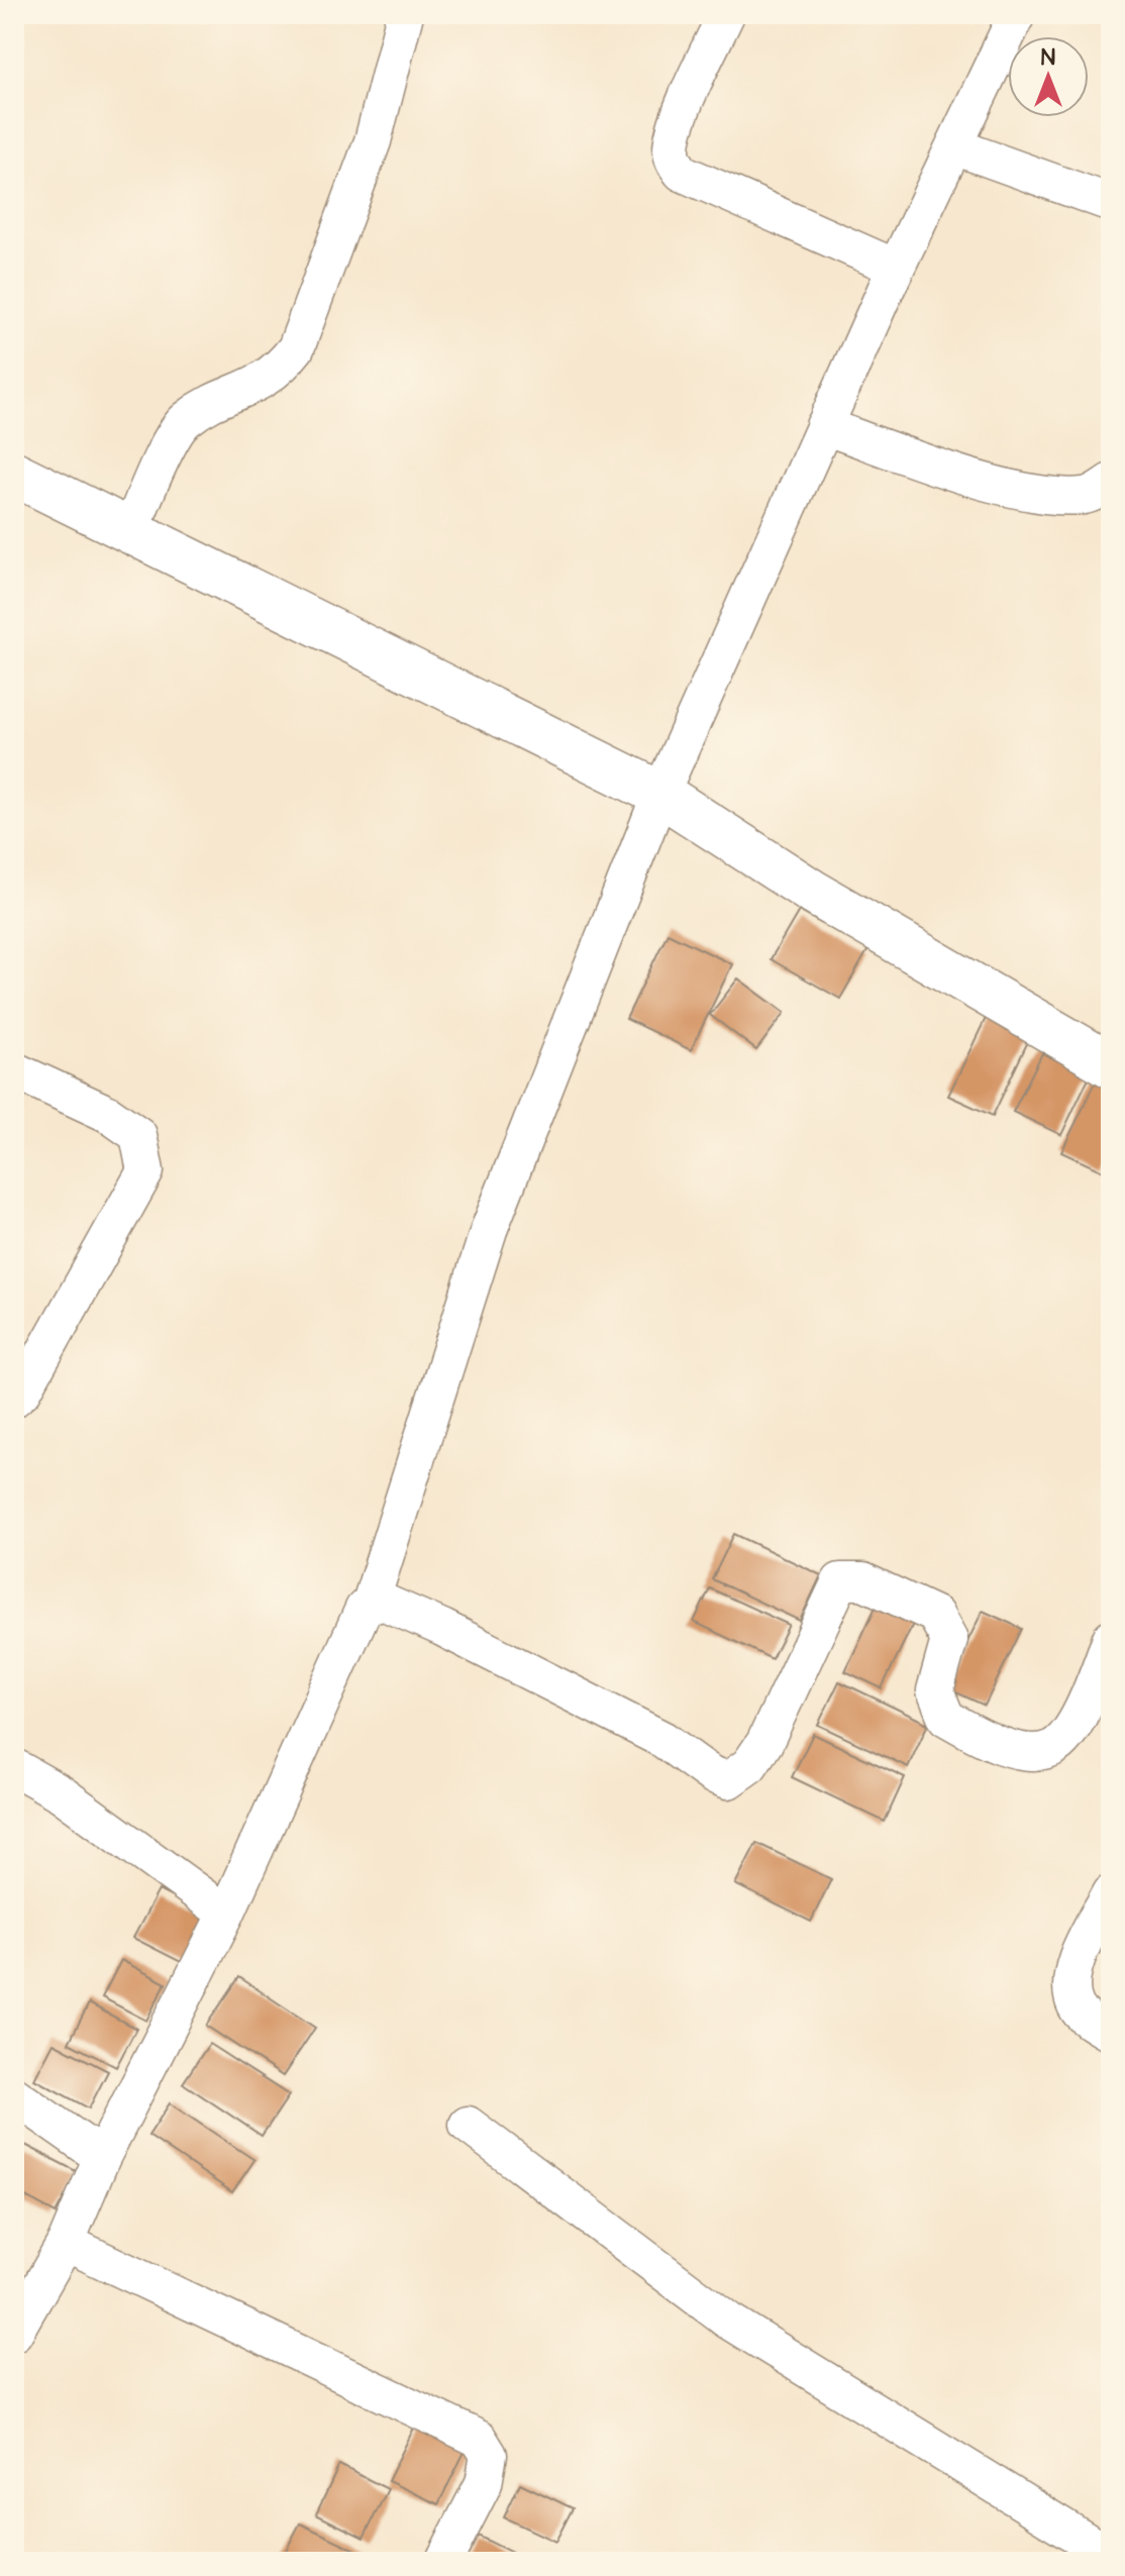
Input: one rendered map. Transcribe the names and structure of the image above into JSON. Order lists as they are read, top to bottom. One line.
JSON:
{"north":"top"}
